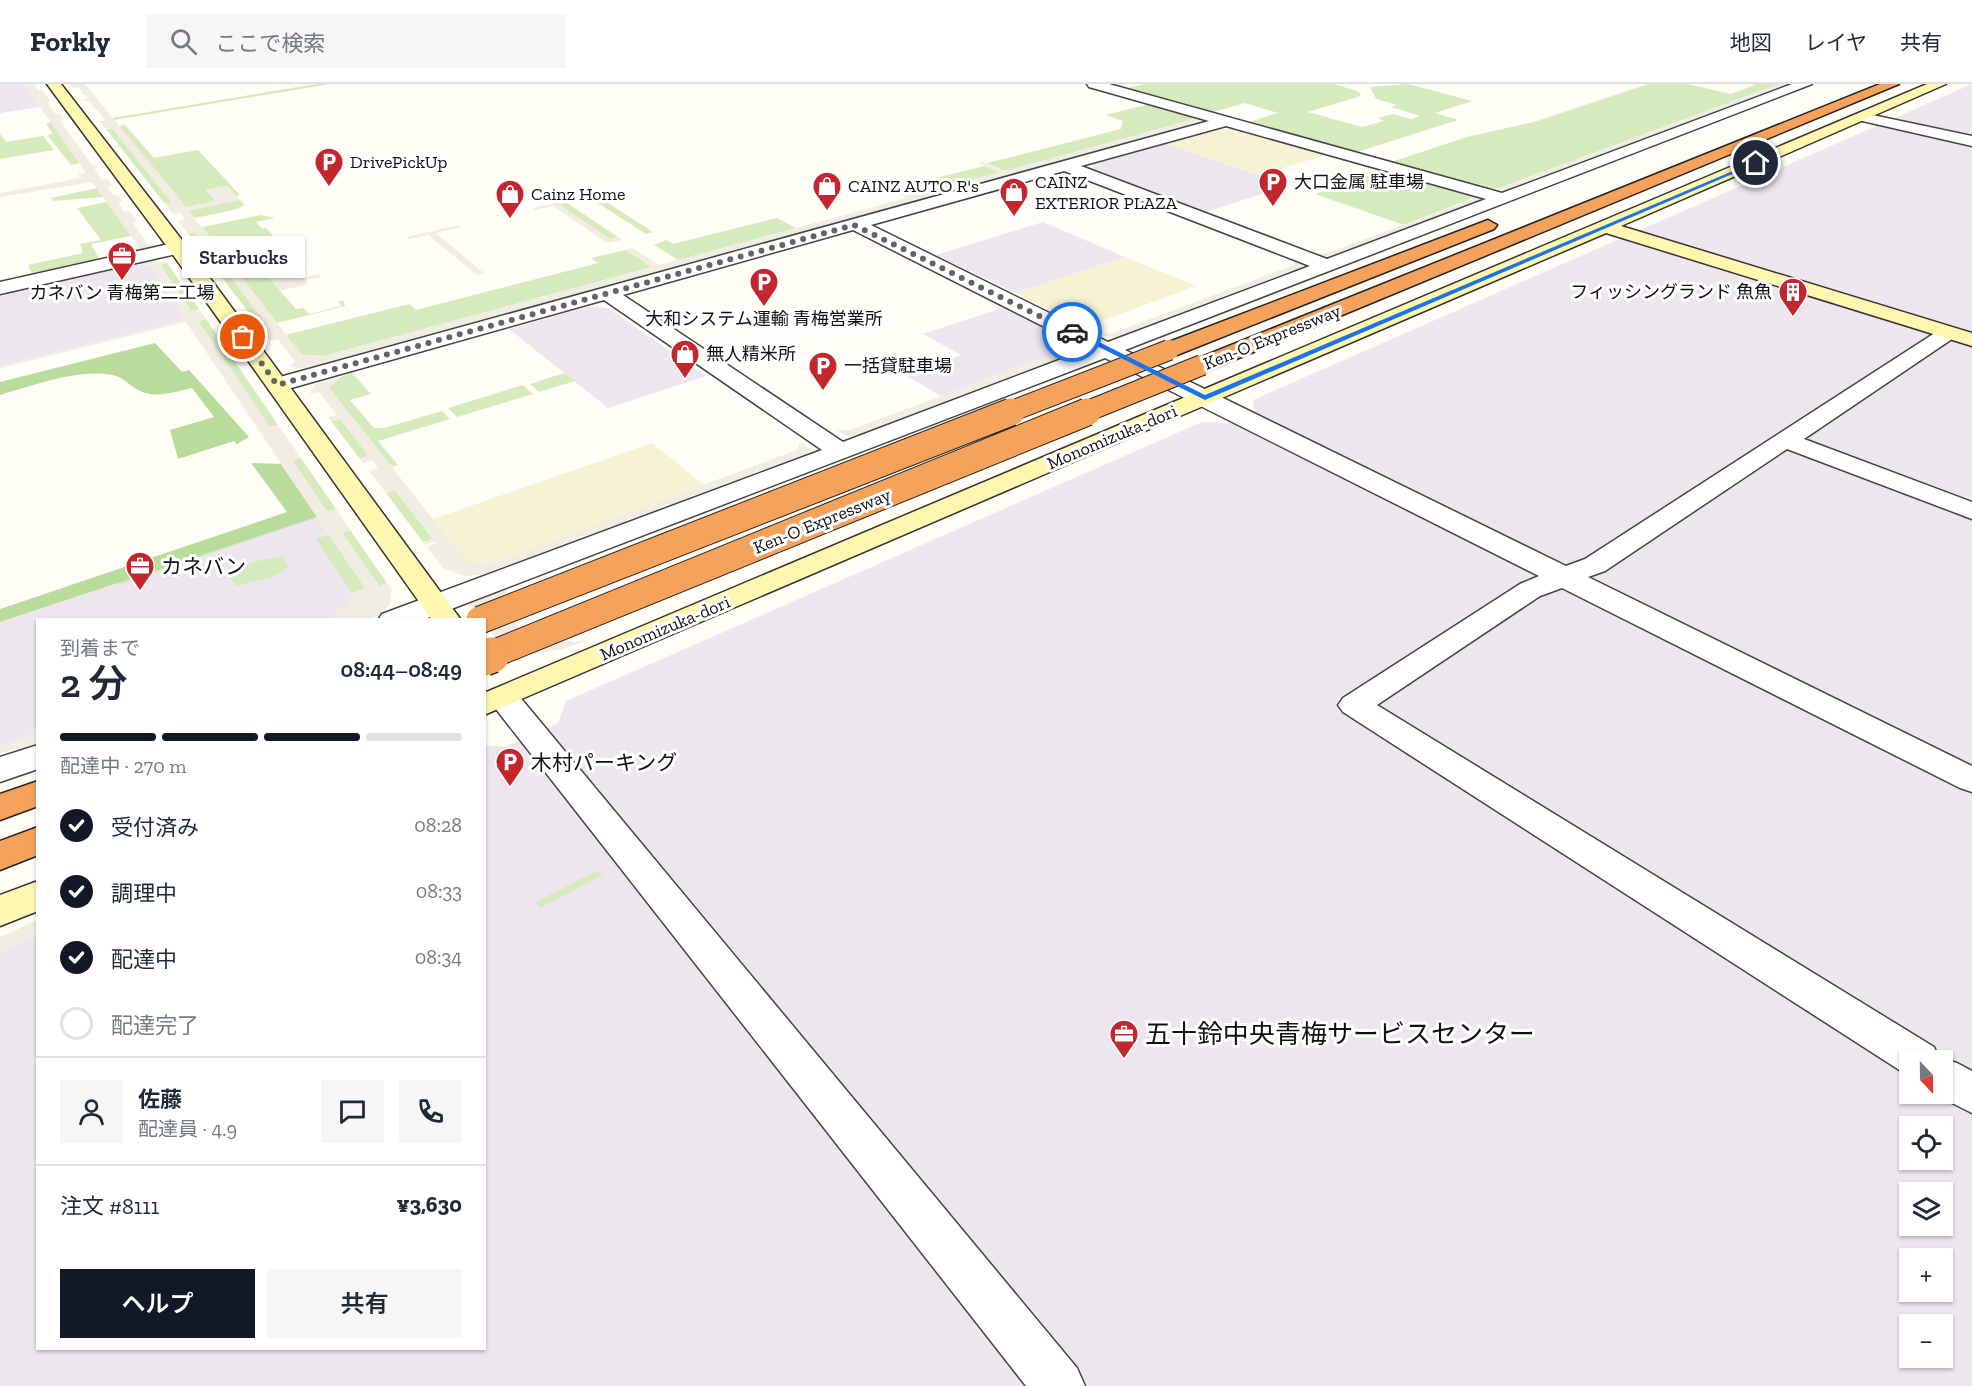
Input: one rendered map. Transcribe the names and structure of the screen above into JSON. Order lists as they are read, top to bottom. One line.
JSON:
{"streets":{"highway":["Ken-O Expressway"],"street":["Monomizuka-dori"]},"places":{"parking":["DrivePickUp","大口金属 駐車場","大和システム運輸 青梅営業所","一括貸駐車場","木村パーキング"],"shop":["CAINZ AUTO R's","CAINZ EXTERIOR PLAZA","Cainz Home","無人精米所"],"office":["カネバン 青梅第二工場","カネバン","五十鈴中央青梅サービスセンター"],"building":["フィッシングランド 魚魚"],"other":["Starbucks"]},"north":"bottom","page":{"header":"Forkly","search":"ここで検索","nav":["地図","レイヤ","共有"],"bubble":"Starbucks","heading":["2 分","到着まで","08:44–08:49"],"panel":["佐藤","配達員 · 4.9","注文 #8111","¥3,630"],"bar":"配達中 · 270 m","list":[["受付済み","08:28"],["調理中","08:33"],["配達中","08:34"],"配達完了"],"map_buttons":["+","−"],"buttons":["ヘルプ","共有"]}}
